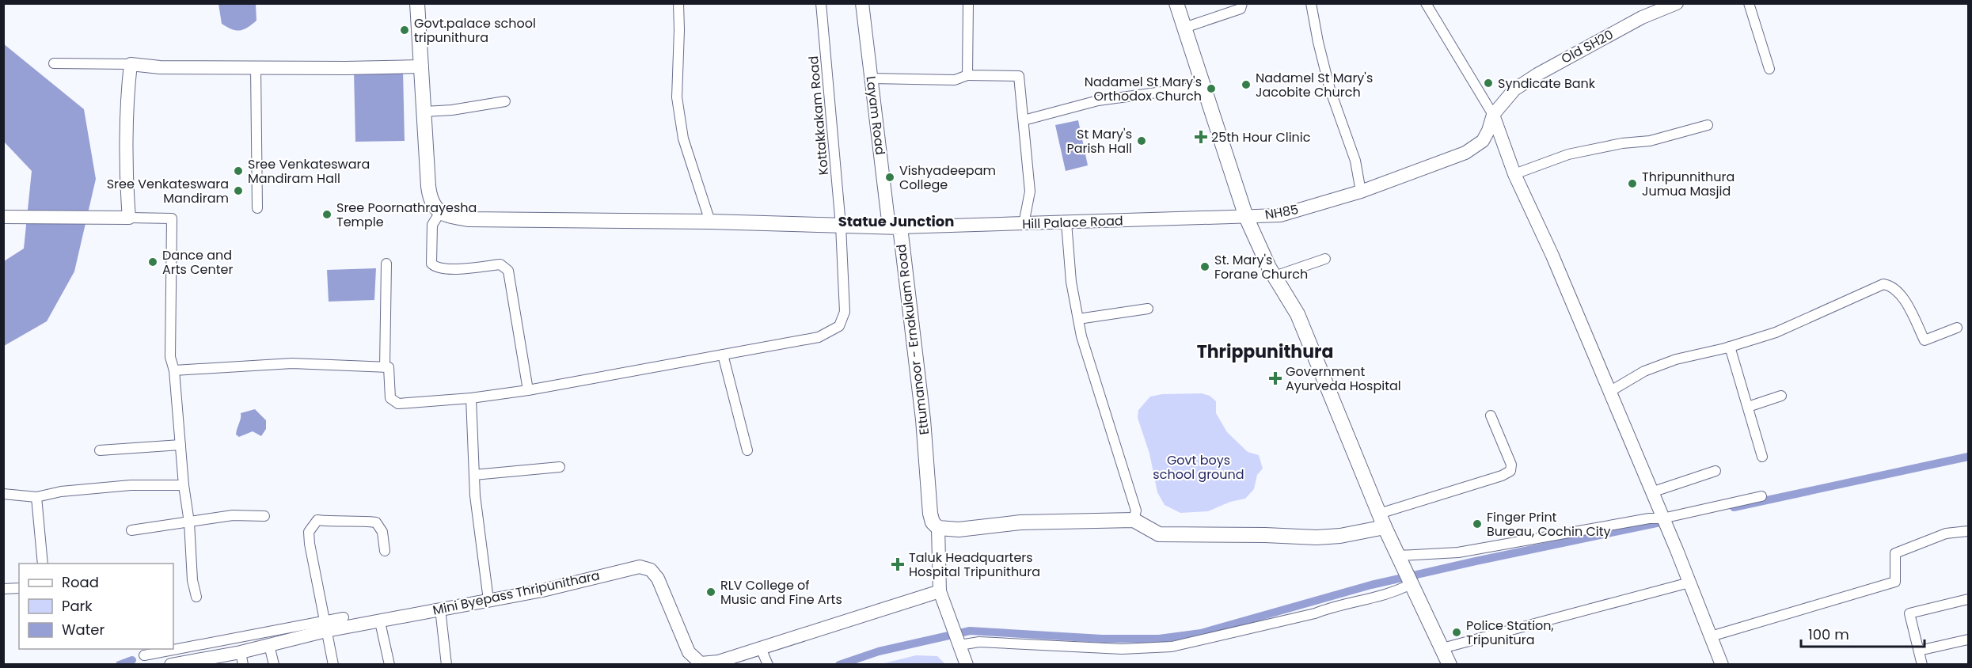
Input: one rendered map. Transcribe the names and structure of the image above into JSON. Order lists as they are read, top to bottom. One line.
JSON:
{"streets":{"main road":["Old SH20","Layam Road","NH85","Hill Palace Road","Ettumanoor - Ernakulam Road","Mini Byepass Thripunithara"],"street":["Kottakkakam Road"]},"crossings":[["Old SH20","NH85"],["Kottakkakam Road","Ettumanoor - Ernakulam Road"],["Layam Road","Hill Palace Road"],["Layam Road","Ettumanoor - Ernakulam Road"],["NH85","Hill Palace Road"],["Hill Palace Road","Ettumanoor - Ernakulam Road"]],"districts":["Statue Junction","Thrippunithura"],"parks":["Govt boys school ground"],"places":{"other":["Govt.palace school tripunithura","Syndicate Bank","Nadamel St Mary's Jacobite Church","Nadamel St Mary's Orthodox Church","St Mary's Parish Hall","Sree Venkateswara Mandiram Hall","Vishyadeepam College","Thripunnithura Jumua Masjid","Sree Venkateswara Mandiram","Sree Poornathrayesha Temple","Dance and Arts Center","St. Mary's Forane Church","Finger Print Bureau, Cochin City","RLV College of Music and Fine Arts","Police Station, Tripunitura"],"health":["25th Hour Clinic","Government Ayurveda Hospital","Taluk Headquarters Hospital Tripunithura"]},"legend":["Road","Park","Water"],"scale_bar":"100 m"}
